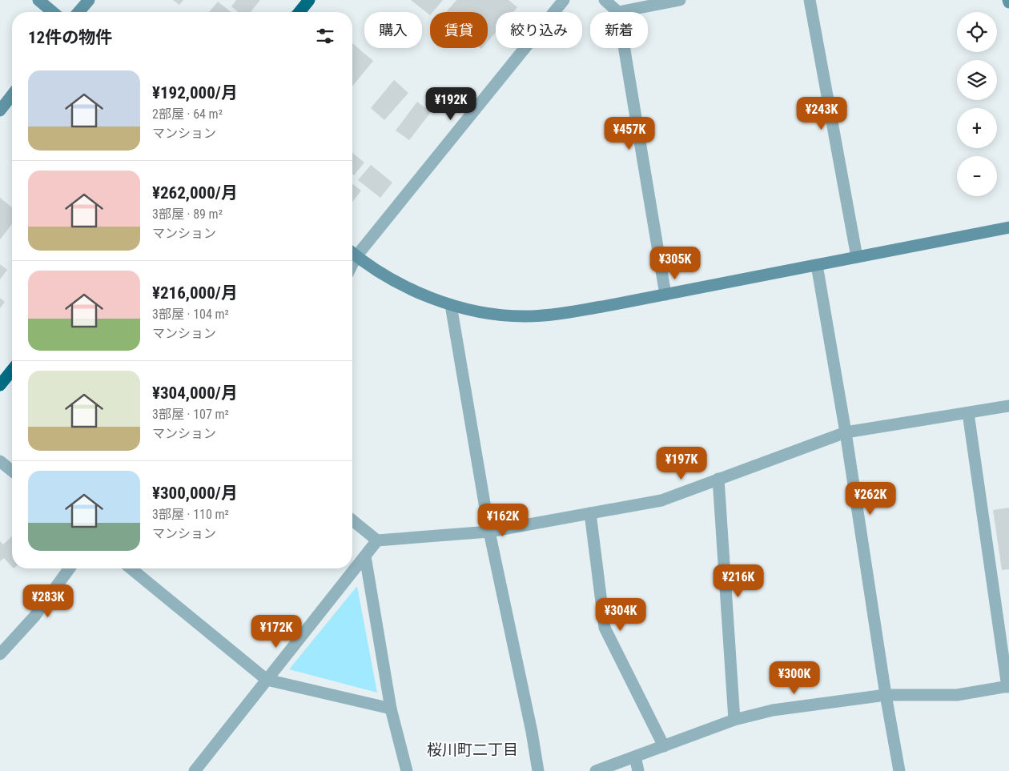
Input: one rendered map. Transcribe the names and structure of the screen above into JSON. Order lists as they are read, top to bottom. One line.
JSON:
{"districts":["桜川町二丁目"],"page":{"map_buttons":["+","−"],"chip":["購入","賃貸","絞り込み","新着"],"heading":"12件の物件","list":[{"name":"¥192,000/月","note":"2部屋 · 64 m² · マンション"},{"name":"¥262,000/月","note":"3部屋 · 89 m² · マンション"},{"name":"¥216,000/月","note":"3部屋 · 104 m² · マンション"},{"name":"¥304,000/月","note":"3部屋 · 107 m² · マンション"},{"name":"¥300,000/月","note":"3部屋 · 110 m² · マンション"}],"price":["¥192K","¥243K","¥457K","¥305K","¥197K","¥262K","¥162K","¥216K","¥283K","¥304K","¥172K","¥300K"]}}
